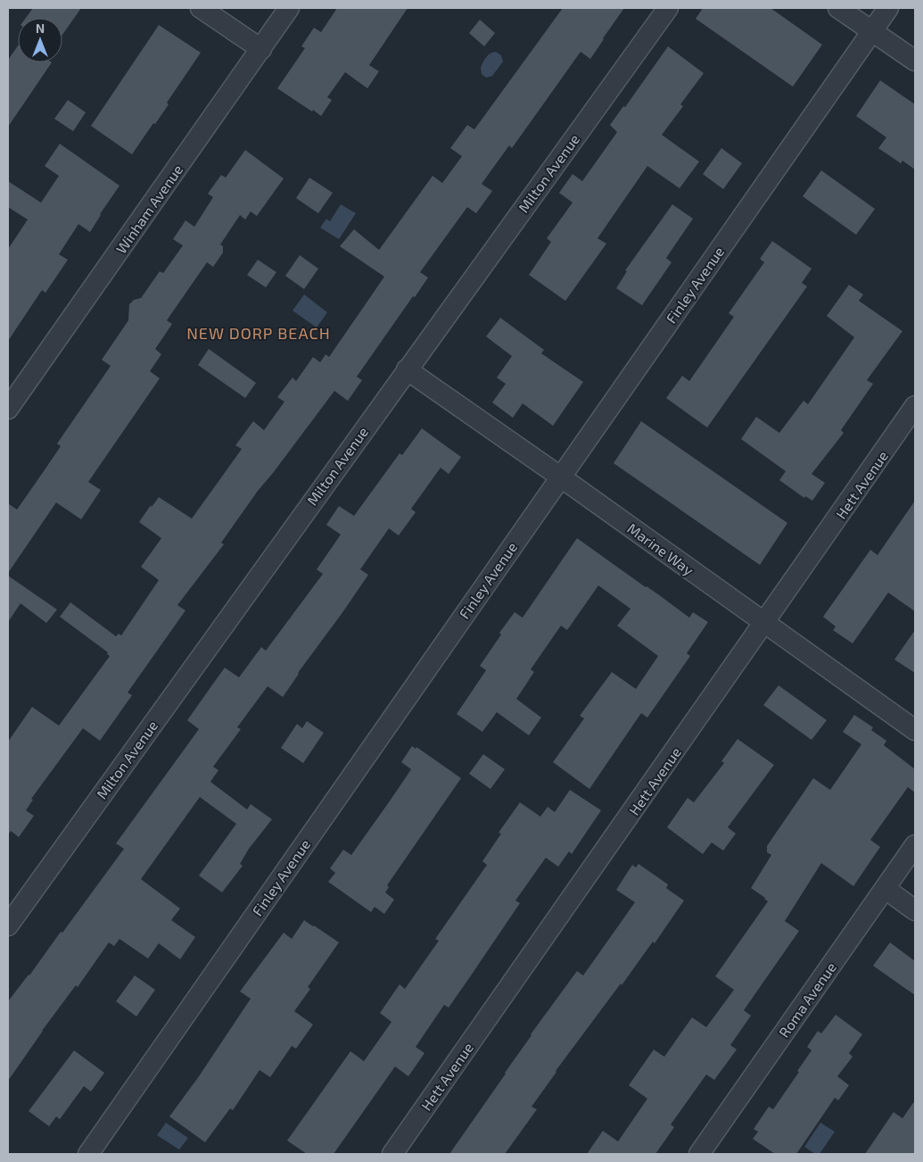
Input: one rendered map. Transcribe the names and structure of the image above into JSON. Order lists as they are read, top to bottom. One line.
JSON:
{"streets":{"street":["Milton Avenue","Winham Avenue","Finley Avenue","Hett Avenue","Marine Way","Roma Avenue"]},"crossings":[["Milton Avenue","Marine Way"],["Finley Avenue","Marine Way"],["Hett Avenue","Marine Way"]],"districts":["NEW DORP BEACH"],"north":"top"}
